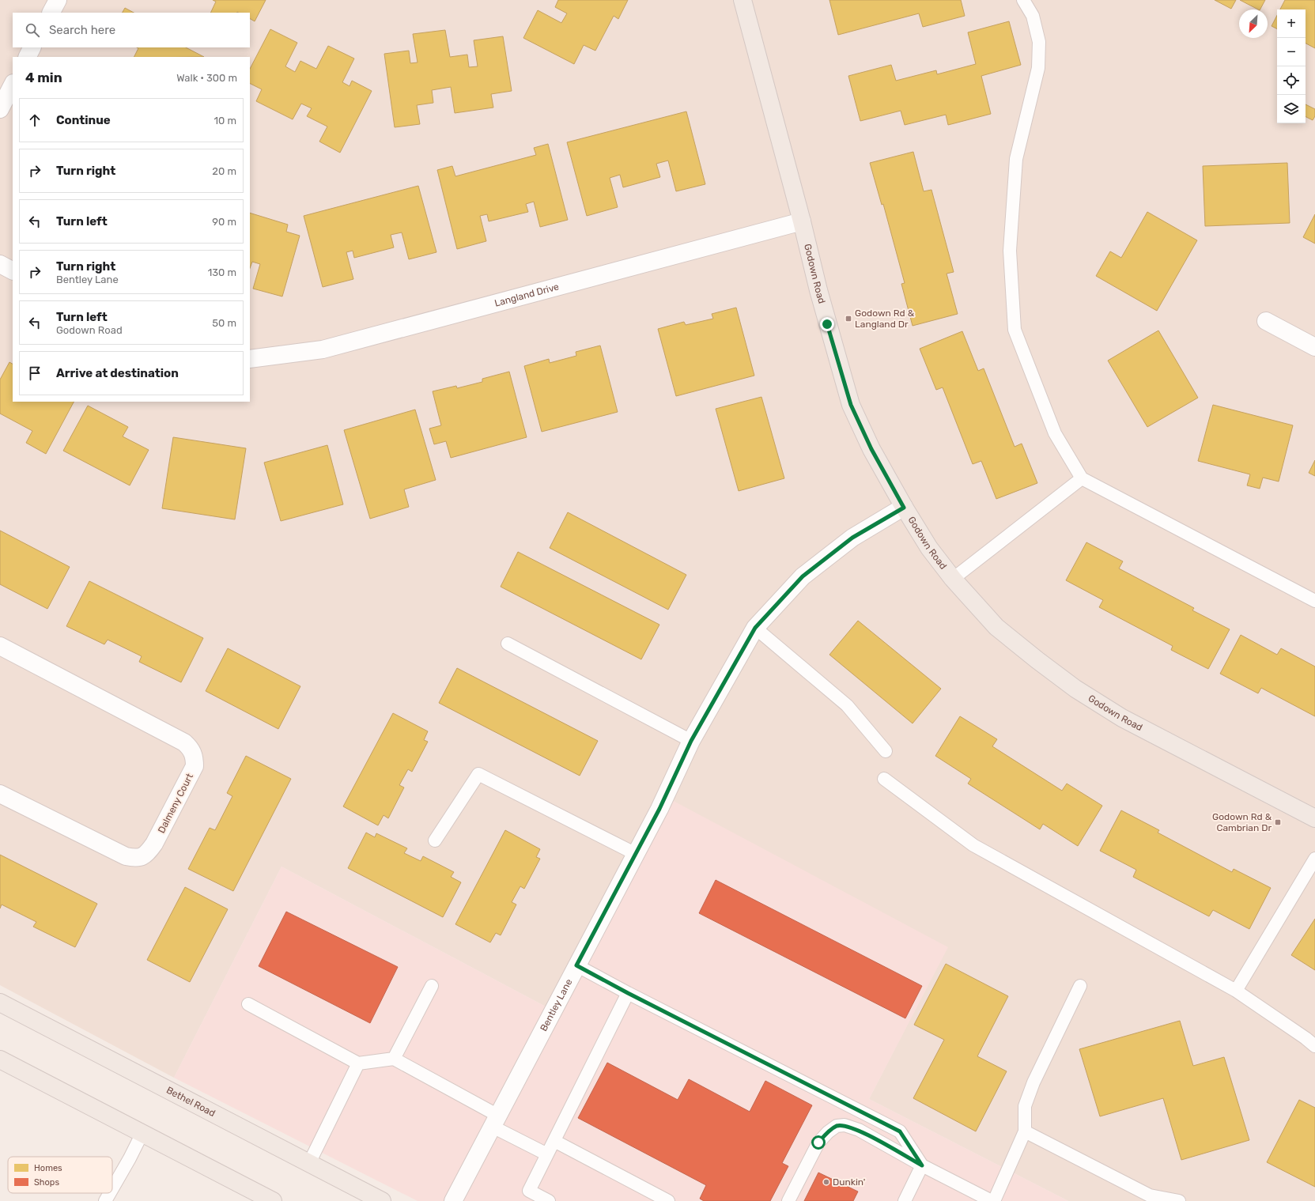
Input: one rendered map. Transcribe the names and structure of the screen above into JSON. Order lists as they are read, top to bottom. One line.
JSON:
{"streets":{"main road":["Godown Road","Bethel Road"],"street":["Langland Drive","Dalmeny Court","Bentley Lane"]},"crossings":[["Godown Road","Langland Drive"],["Godown Road","Bentley Lane"]],"places":{"transit":["Godown Rd & Langland Dr","Godown Rd & Cambrian Dr"],"other":["Dunkin'"]},"legend":["Homes","Shops"],"north":"bottom left","page":{"map_buttons":["+","−"],"search":"Search here","heading":["4 min","Walk · 300 m"],"list":[["Continue","10 m"],["Turn right","20 m"],["Turn left","90 m"],["Turn right","Bentley Lane","130 m"],["Turn left","Godown Road","50 m"],"Arrive at destination"]}}
